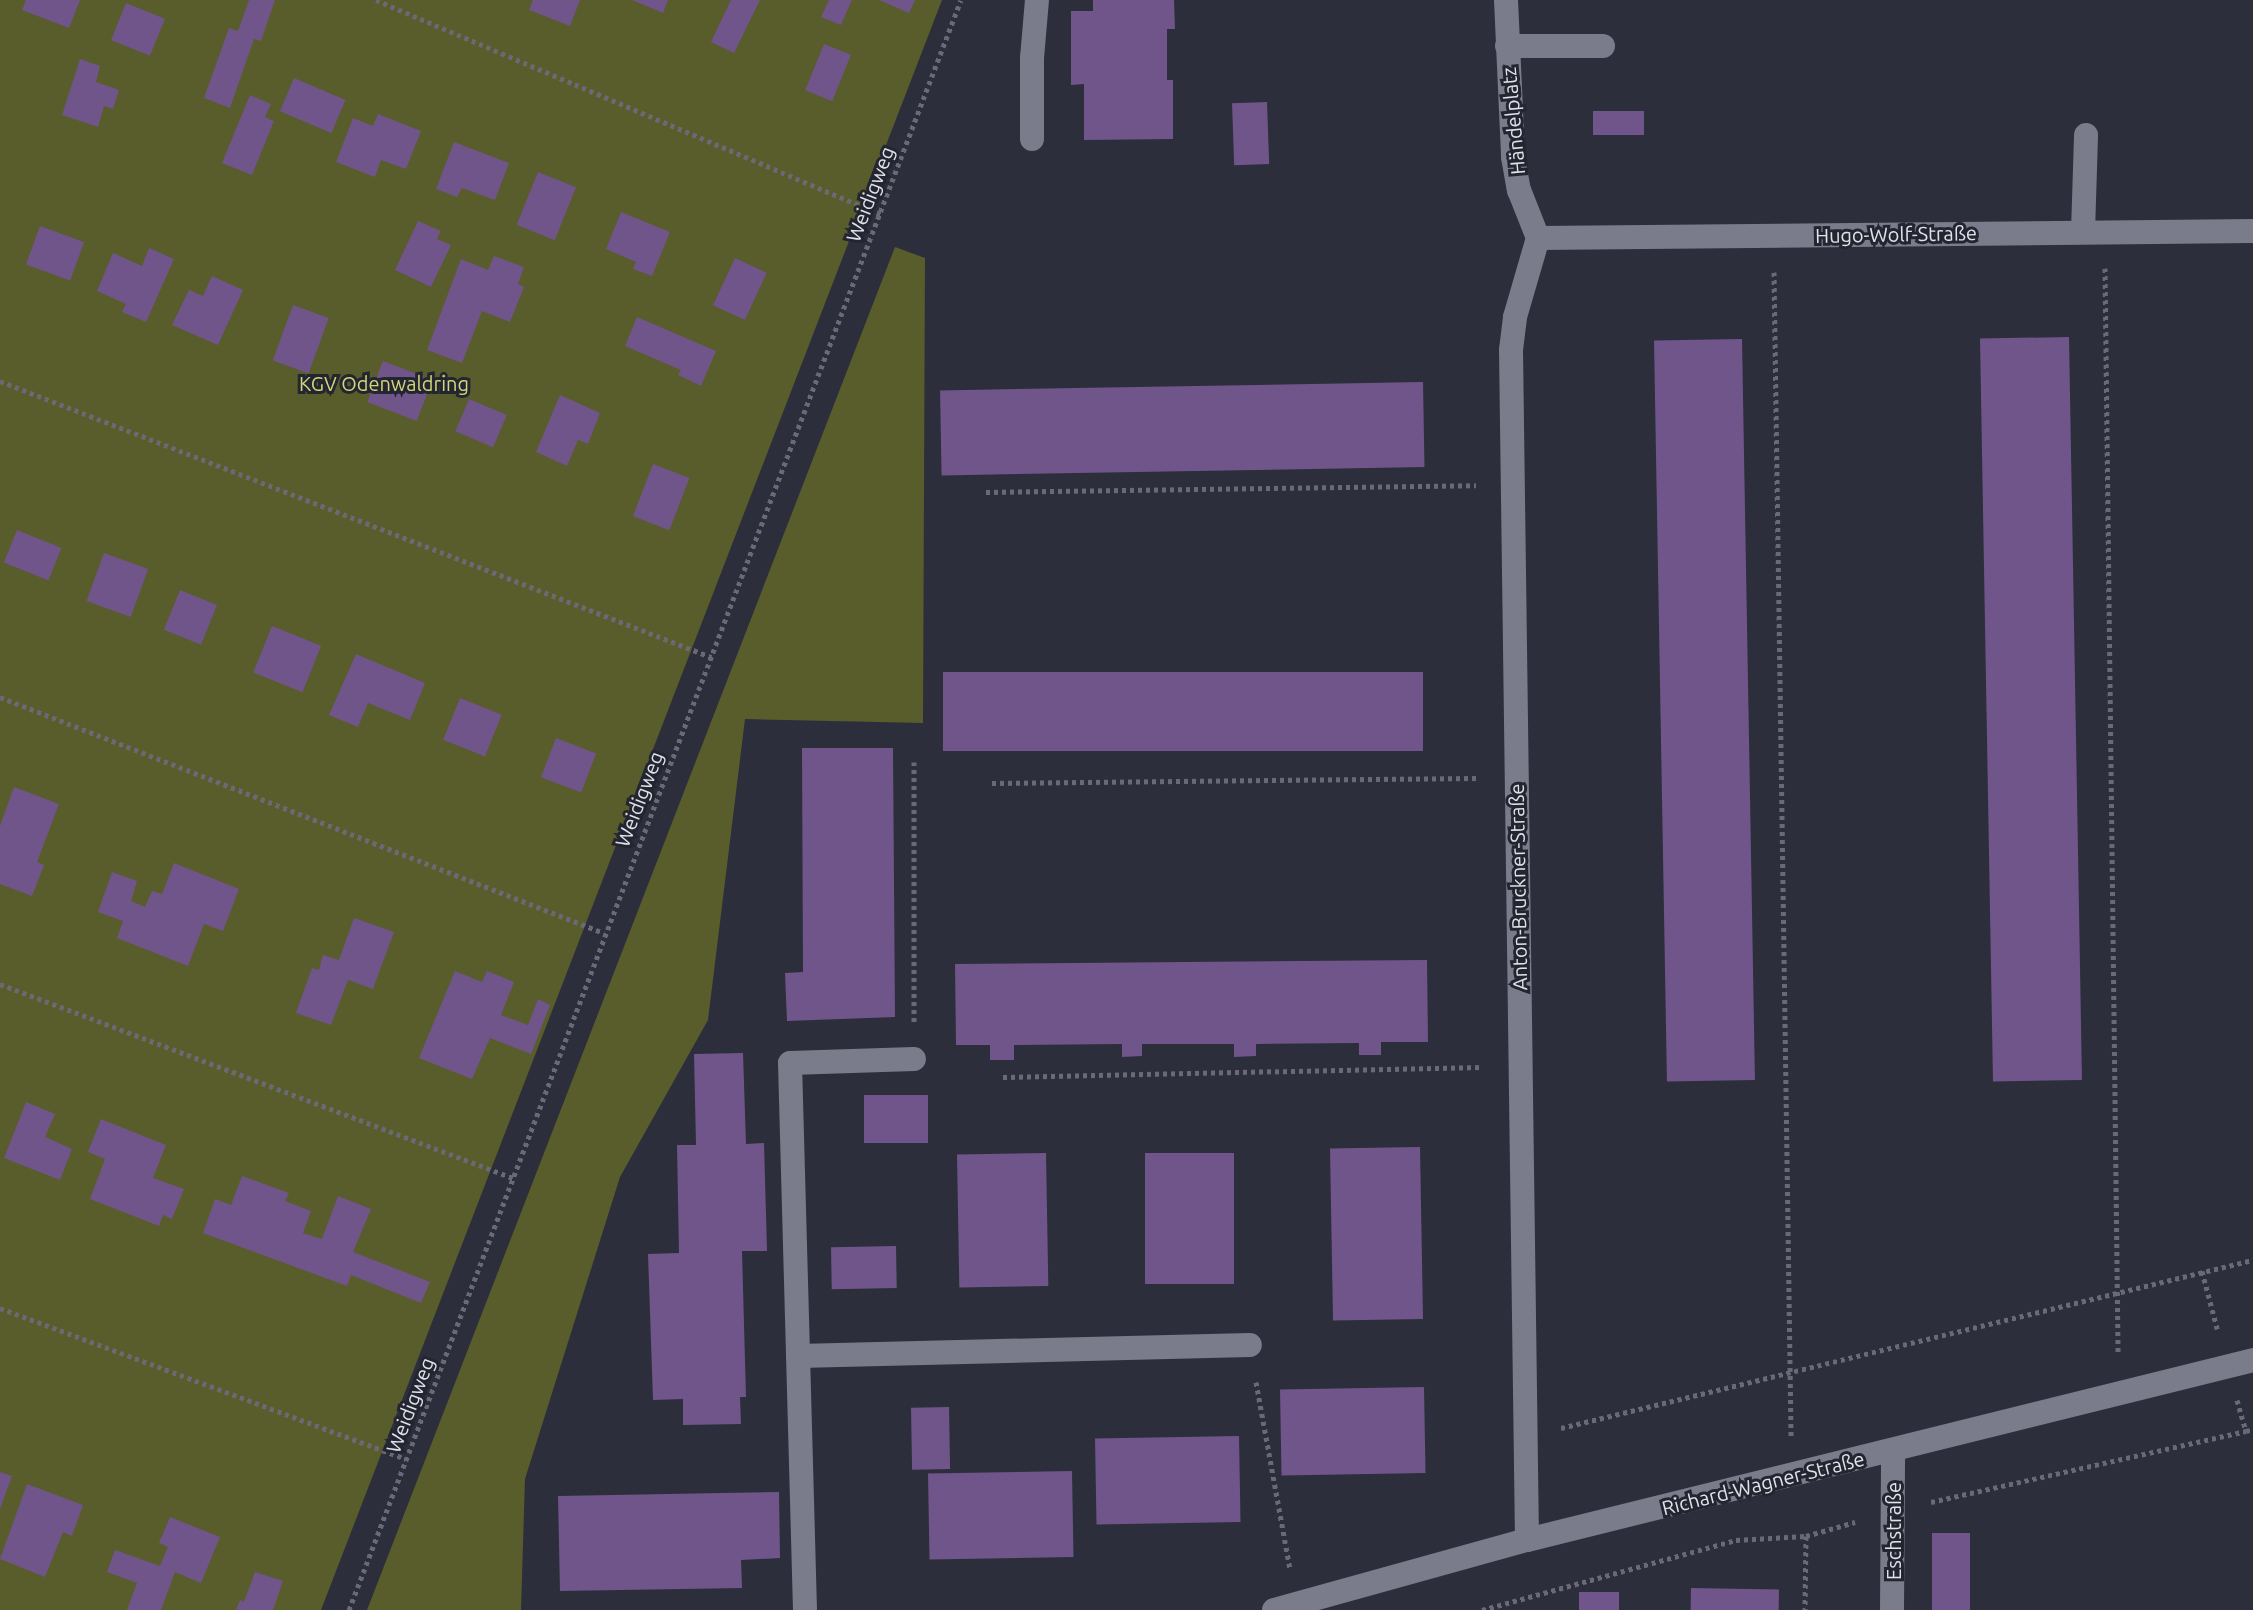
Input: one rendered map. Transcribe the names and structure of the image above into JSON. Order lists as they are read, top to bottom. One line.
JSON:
{"streets":{"street":["Händelplatz","Hugo-Wolf-Straße","Anton-Bruckner-Straße","Richard-Wagner-Straße","Eschstraße"],"path":["Weidigweg"]},"crossings":[["Händelplatz","Hugo-Wolf-Straße"],["Händelplatz","Anton-Bruckner-Straße"],["Hugo-Wolf-Straße","Anton-Bruckner-Straße"],["Anton-Bruckner-Straße","Richard-Wagner-Straße"],["Richard-Wagner-Straße","Eschstraße"]],"parks":["KGV Odenwaldring"]}
